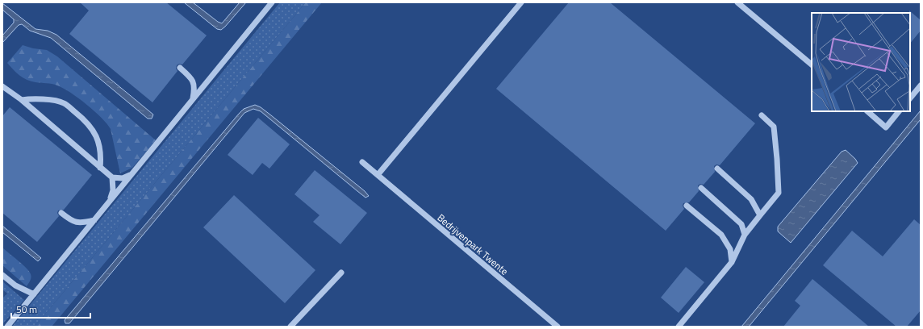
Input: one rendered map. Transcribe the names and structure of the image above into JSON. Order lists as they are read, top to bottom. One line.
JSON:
{"streets":{"street":["Bedrijvenpark Twente"]},"scale_bar":"50 m"}
